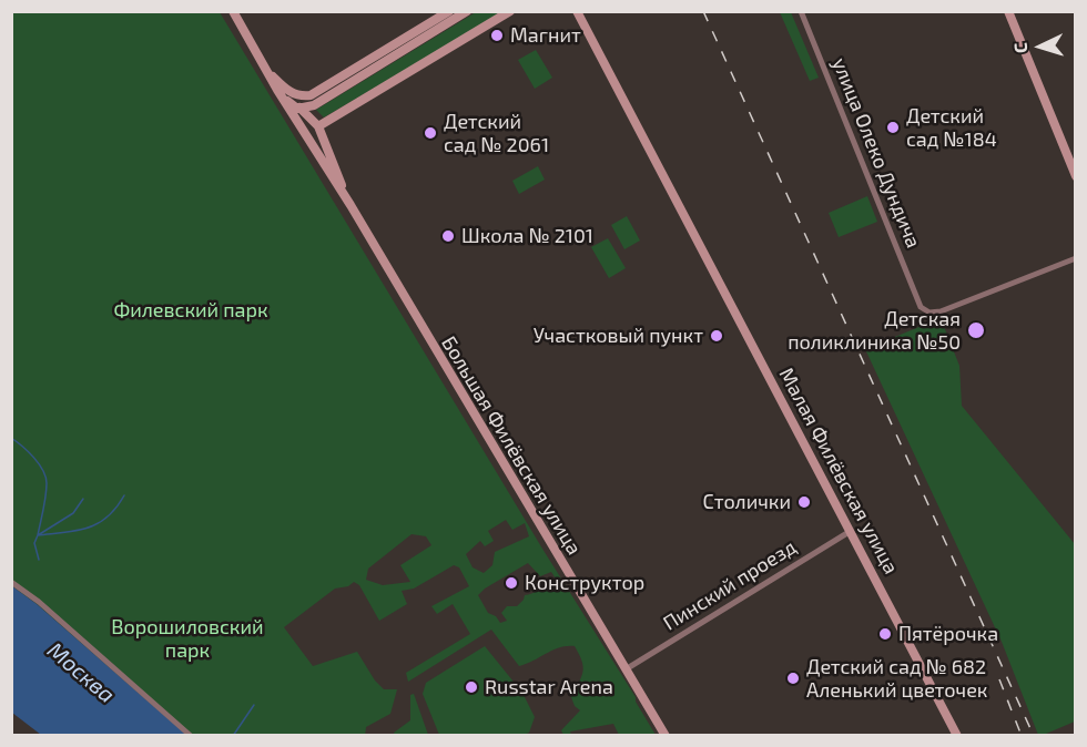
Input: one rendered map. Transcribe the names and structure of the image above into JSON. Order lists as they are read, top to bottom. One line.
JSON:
{"streets":{"street":["улица Олеко Дундича","Большая Филёвская улица","Малая Филёвская улица","Пинский проезд"]},"crossings":[["Большая Филёвская улица","Пинский проезд"],["Малая Филёвская улица","Пинский проезд"]],"water":["Москва"],"parks":["Филевский парк","Ворошиловский парк"],"places":["Магнит","Детский сад №184","Детский сад № 2061","Школа № 2101","Детская поликлиника №50","Участковый пункт","Столички","Конструктор","Пятёрочка","Детский сад № 682 Аленький цветочек","Russtar Arena"],"north":"left"}
